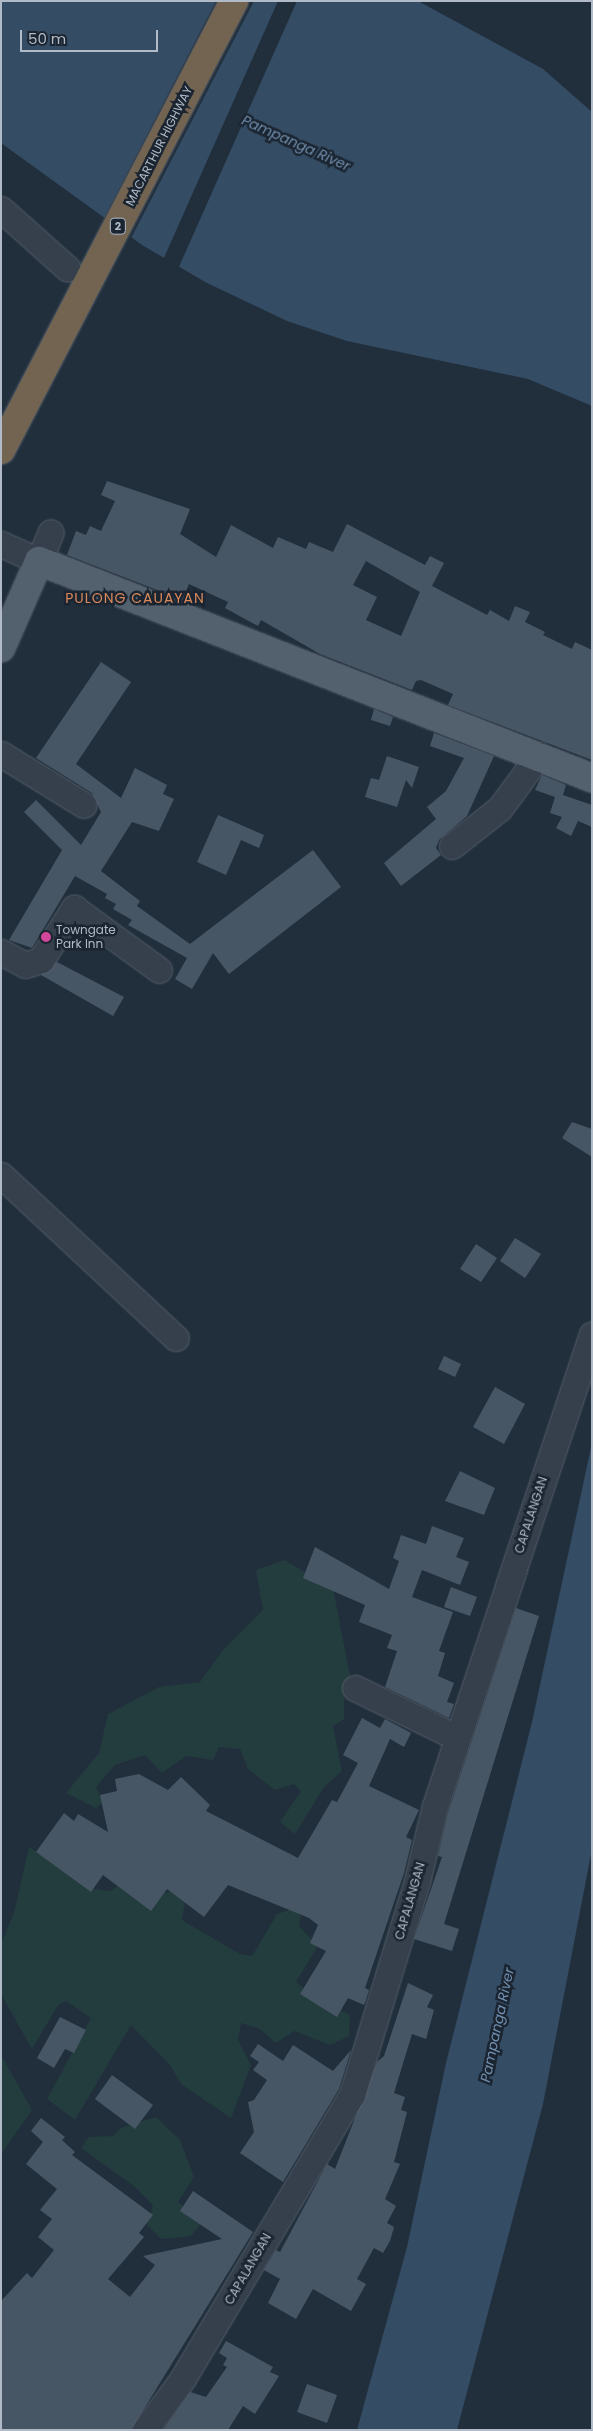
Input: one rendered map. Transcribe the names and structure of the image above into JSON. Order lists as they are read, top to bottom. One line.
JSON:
{"streets":{"highway":["MACARTHUR HIGHWAY","2"],"street":["CAPALANGAN"]},"districts":["PULONG CAUAYAN"],"water":["Pampanga River"],"places":["Towngate Park Inn"],"scale_bar":"50 m"}
